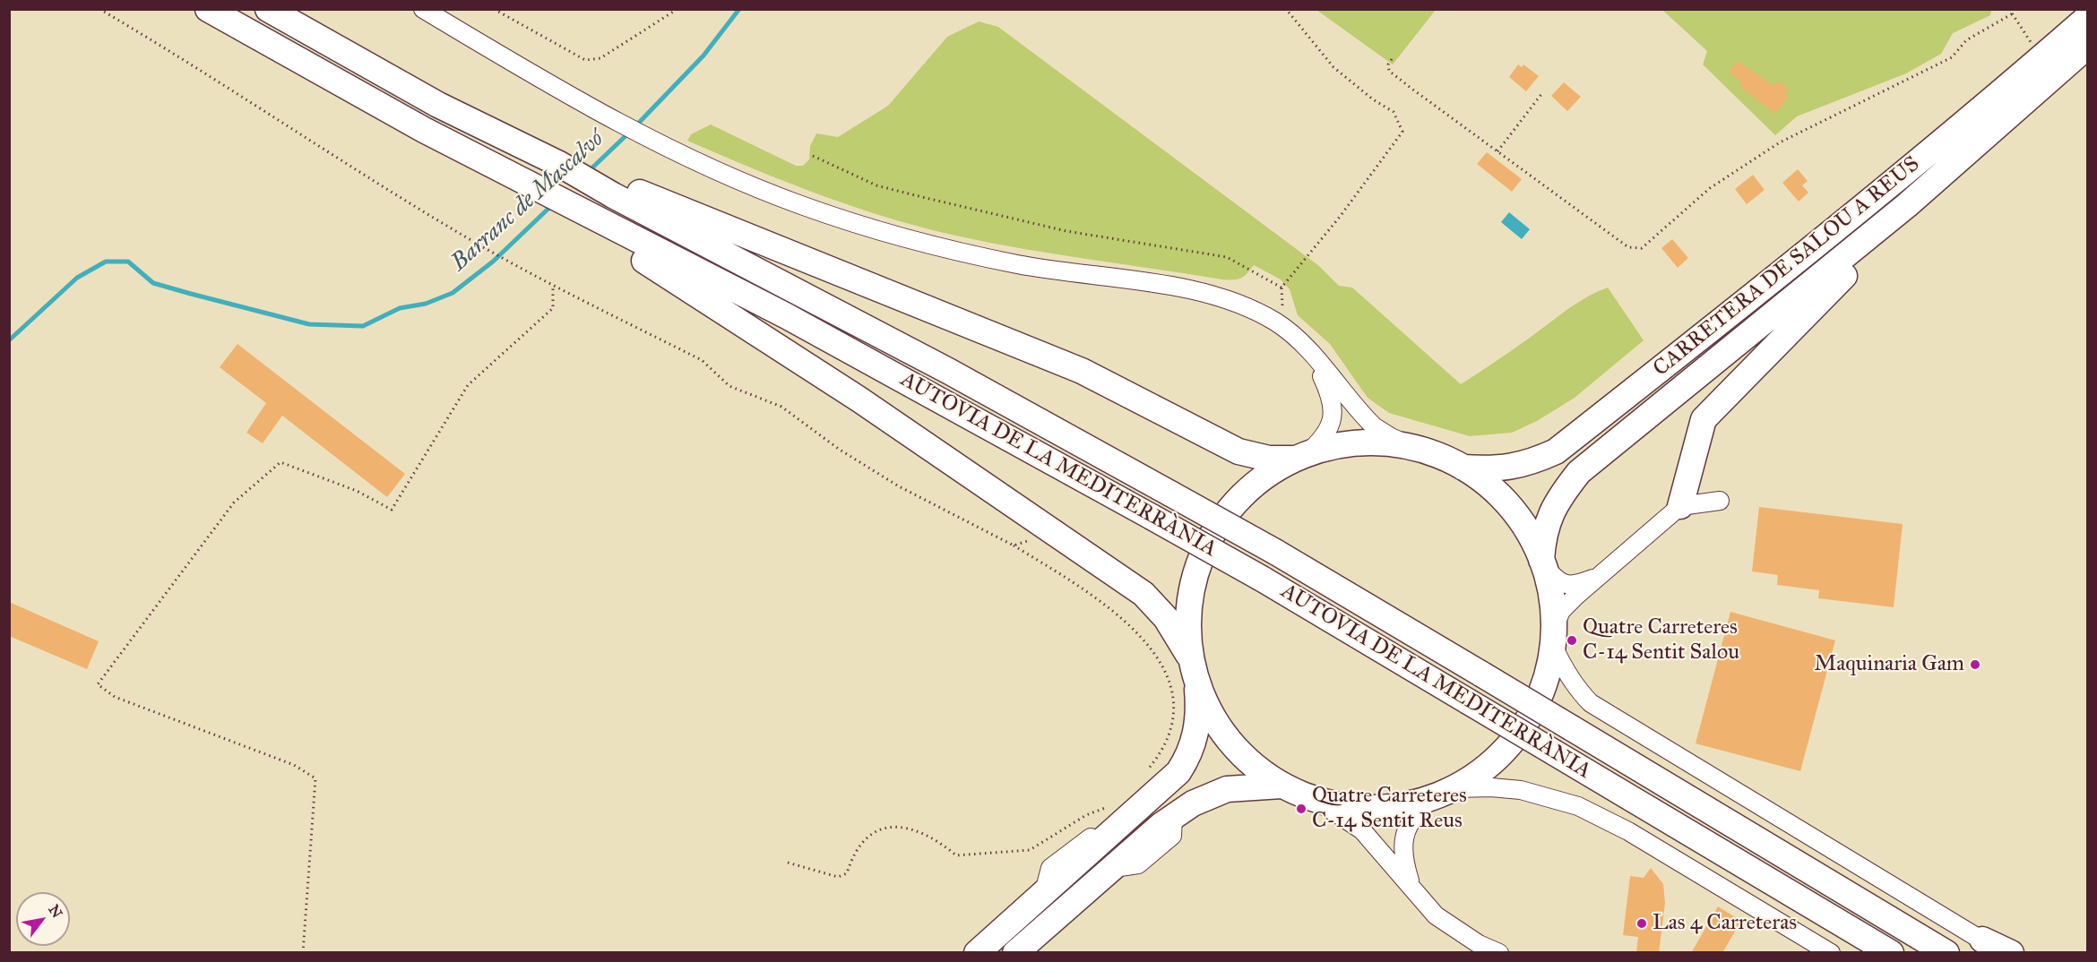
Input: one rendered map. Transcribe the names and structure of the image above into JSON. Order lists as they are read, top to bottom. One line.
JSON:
{"streets":{"highway":["CARRETERA DE SALOU A REUS","AUTOVIA DE LA MEDITERRÀNIA"]},"water":["Barranc de Mascalvó"],"places":["Quatre Carreteres C-14 Sentit Salou","Maquinaria Gam","Quatre Carreteres C-14 Sentit Reus","Las 4 Carreteras"],"north":"top right"}
